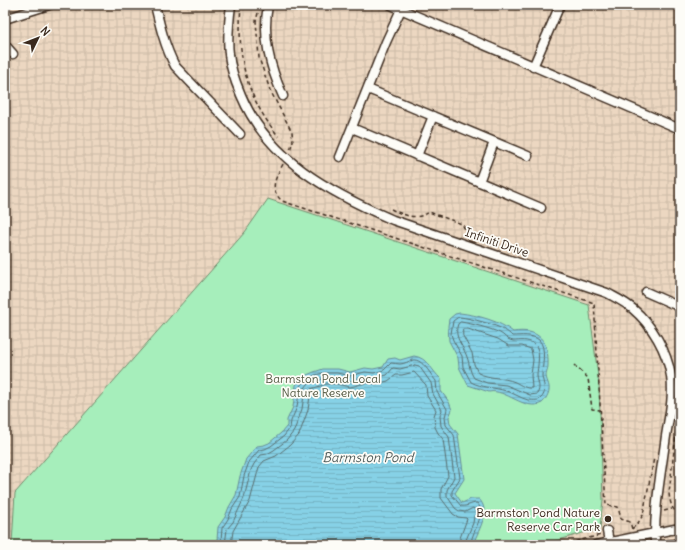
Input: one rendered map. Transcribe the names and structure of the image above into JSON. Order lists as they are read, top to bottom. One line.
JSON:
{"streets":{"street":["Infiniti Drive"]},"water":["Barmston Pond"],"parks":["Barmston Pond Local Nature Reserve"],"places":["Barmston Pond Nature Reserve Car Park"],"north":"top right"}
